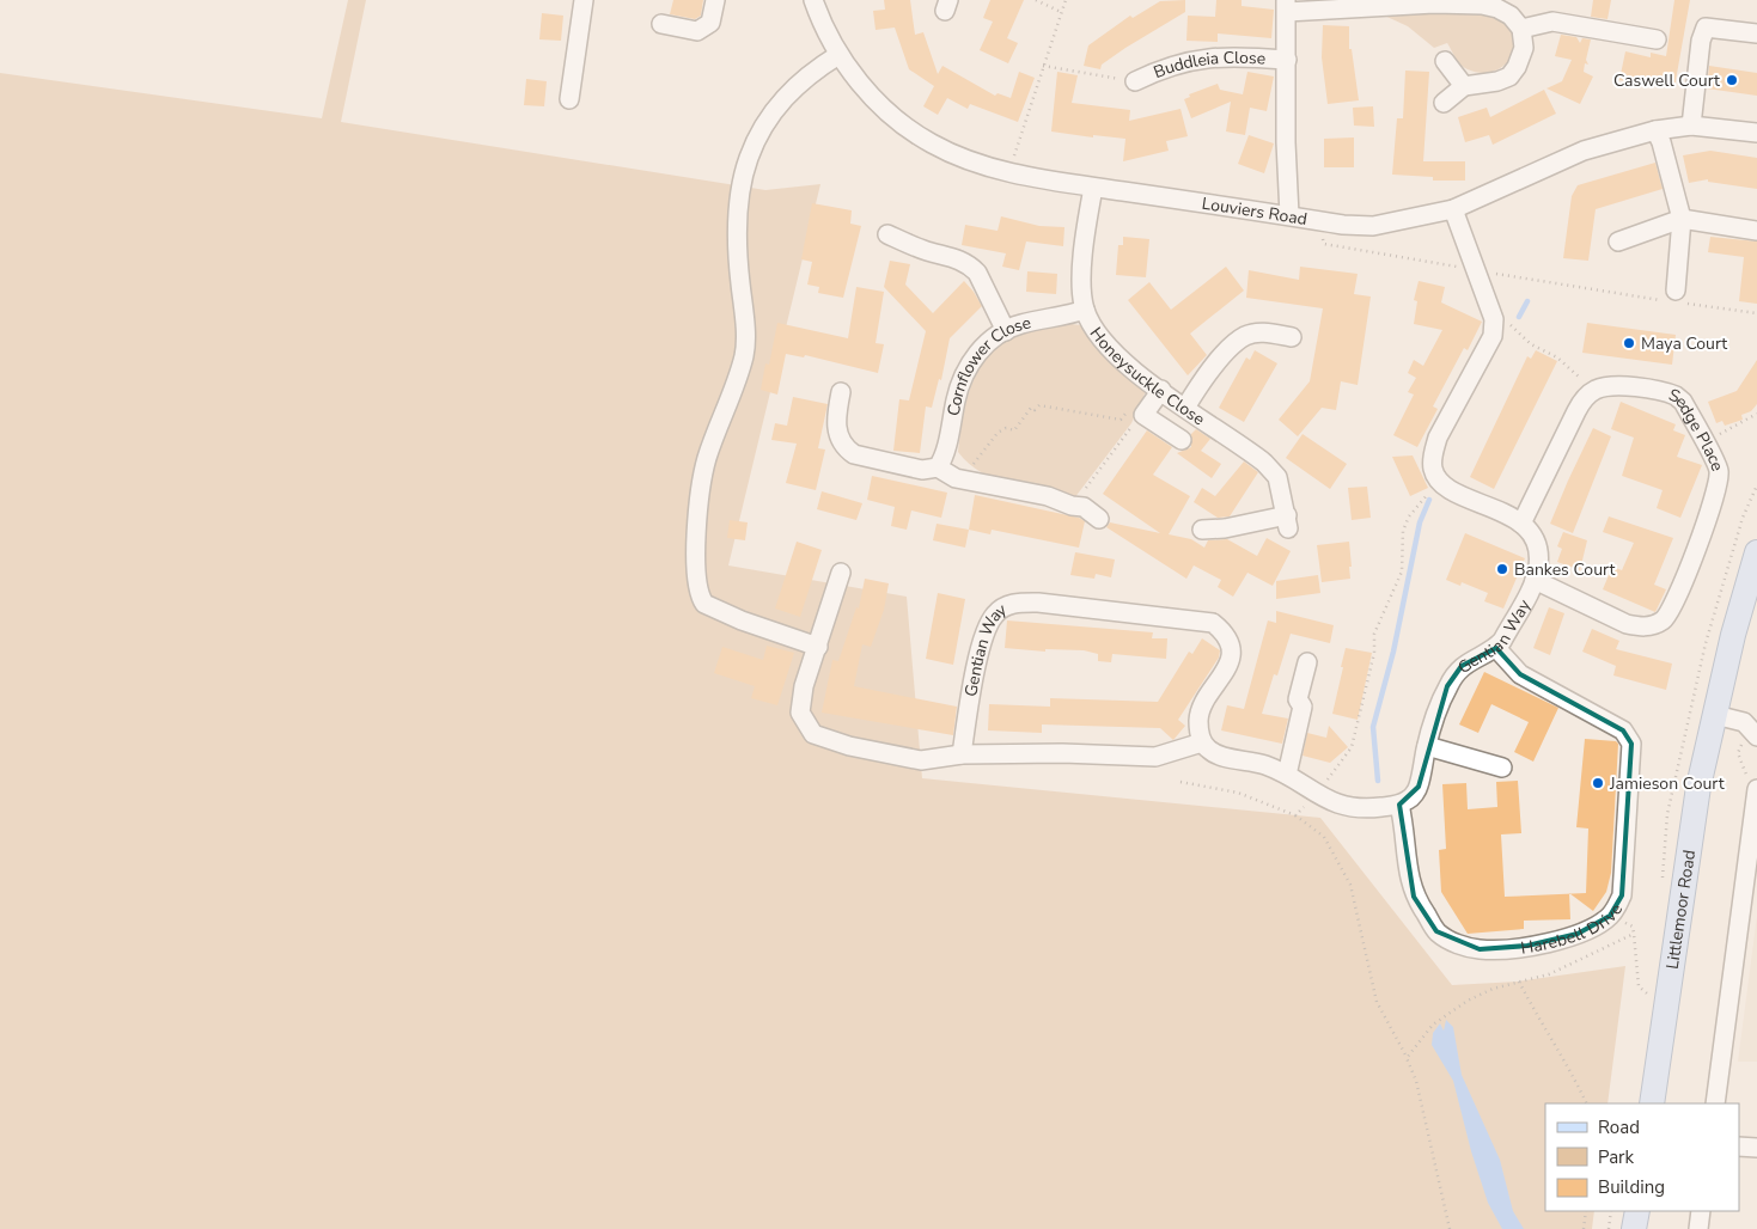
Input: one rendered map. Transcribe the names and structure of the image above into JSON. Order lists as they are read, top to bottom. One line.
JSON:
{"streets":{"main road":["Littlemoor Road"],"street":["Buddleia Close","Louviers Road","Cornflower Close","Honeysuckle Close","Sedge Place","Gentian Way","Harebell Drive"]},"crossings":[["Buddleia Close","Louviers Road"],["Louviers Road","Honeysuckle Close"],["Cornflower Close","Honeysuckle Close"],["Sedge Place","Gentian Way"],["Gentian Way","Harebell Drive"]],"places":["Caswell Court","Maya Court","Bankes Court","Jamieson Court"],"legend":["Road","Park","Building"]}
